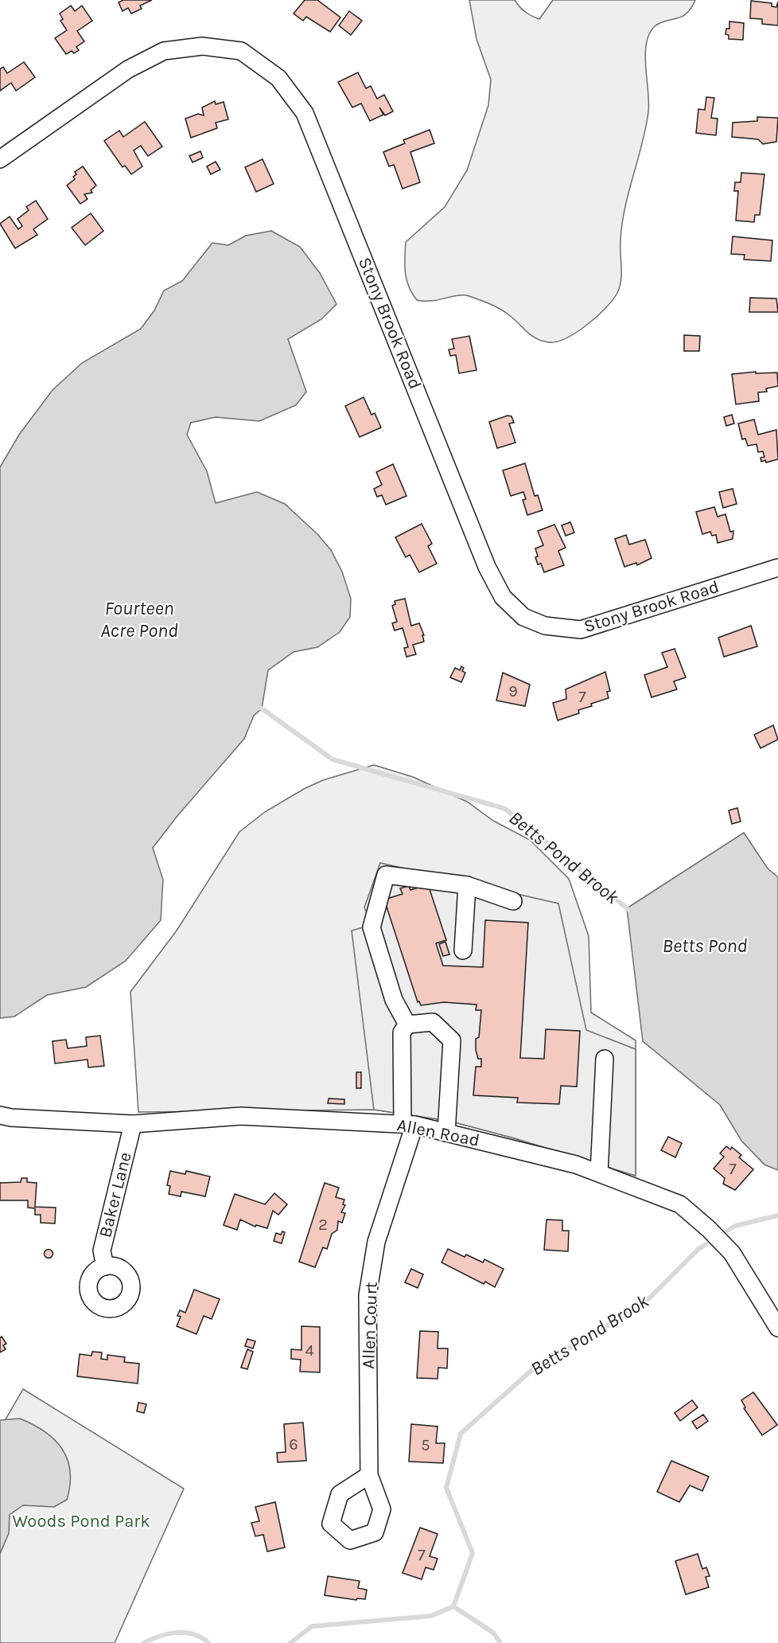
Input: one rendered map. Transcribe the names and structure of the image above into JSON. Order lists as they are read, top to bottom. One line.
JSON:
{"streets":{"street":["Stony Brook Road","Allen Road","Baker Lane","Allen Court"]},"crossings":[["Allen Road","Baker Lane"],["Allen Road","Allen Court"]],"water":["Fourteen Acre Pond","Betts Pond Brook","Betts Pond"],"parks":["Woods Pond Park"],"house_numbers":["9","7","7","2","4","6","5","7"]}
